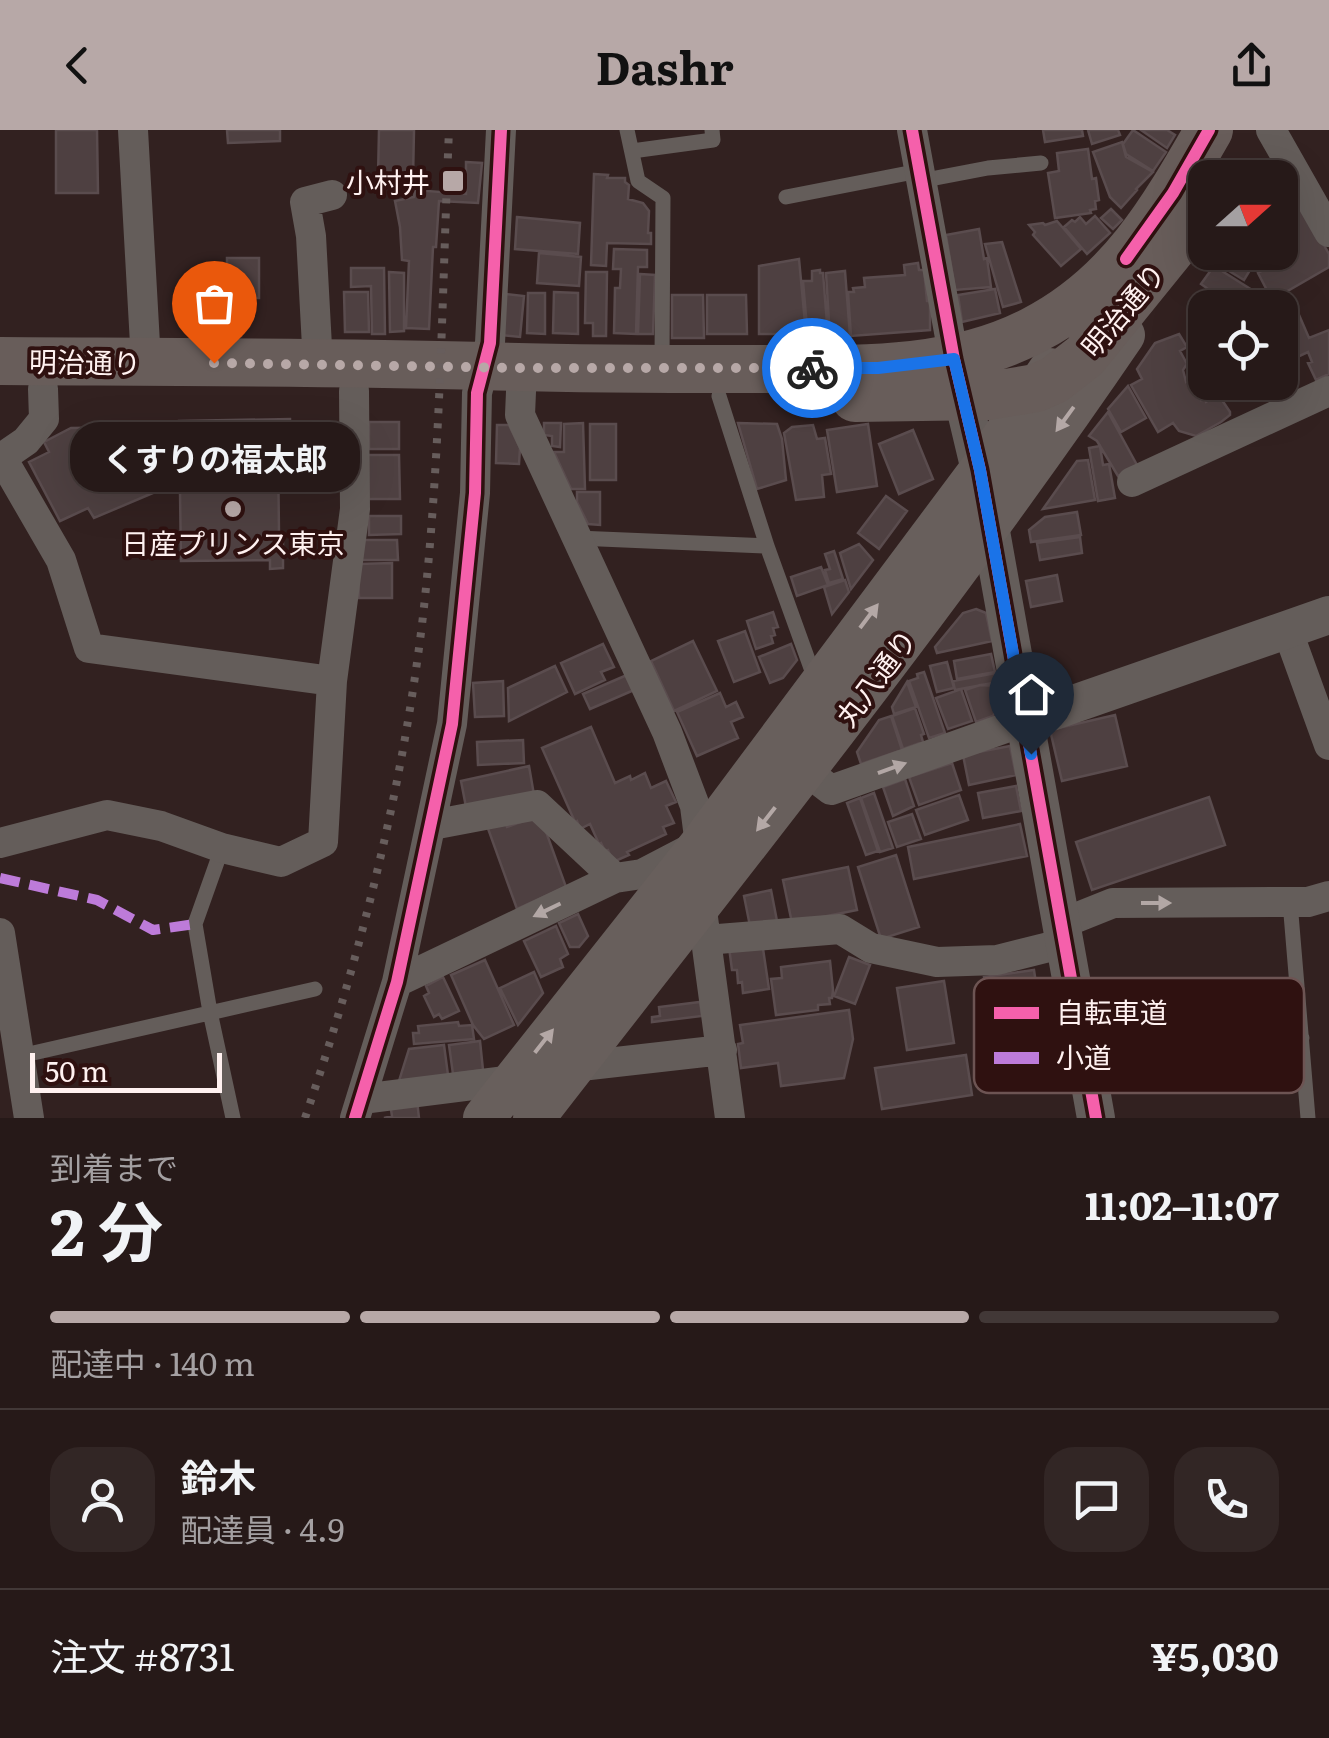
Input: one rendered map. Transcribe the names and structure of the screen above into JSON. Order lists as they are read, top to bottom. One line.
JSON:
{"streets":{"main road":["明治通り","丸八通り"]},"crossings":[["明治通り","丸八通り"]],"places":{"transit":["小村井"],"other":["くすりの福太郎","日産プリンス東京"]},"legend":["自転車道","小道"],"scale_bar":"50 m","north":"right","page":{"header":"Dashr","bubble":"くすりの福太郎","scale":"50 m","heading":["2 分","到着まで","11:02–11:07"],"panel":["鈴木","配達員 · 4.9","注文 #8731","¥5,030"],"bar":"配達中 · 140 m"}}
